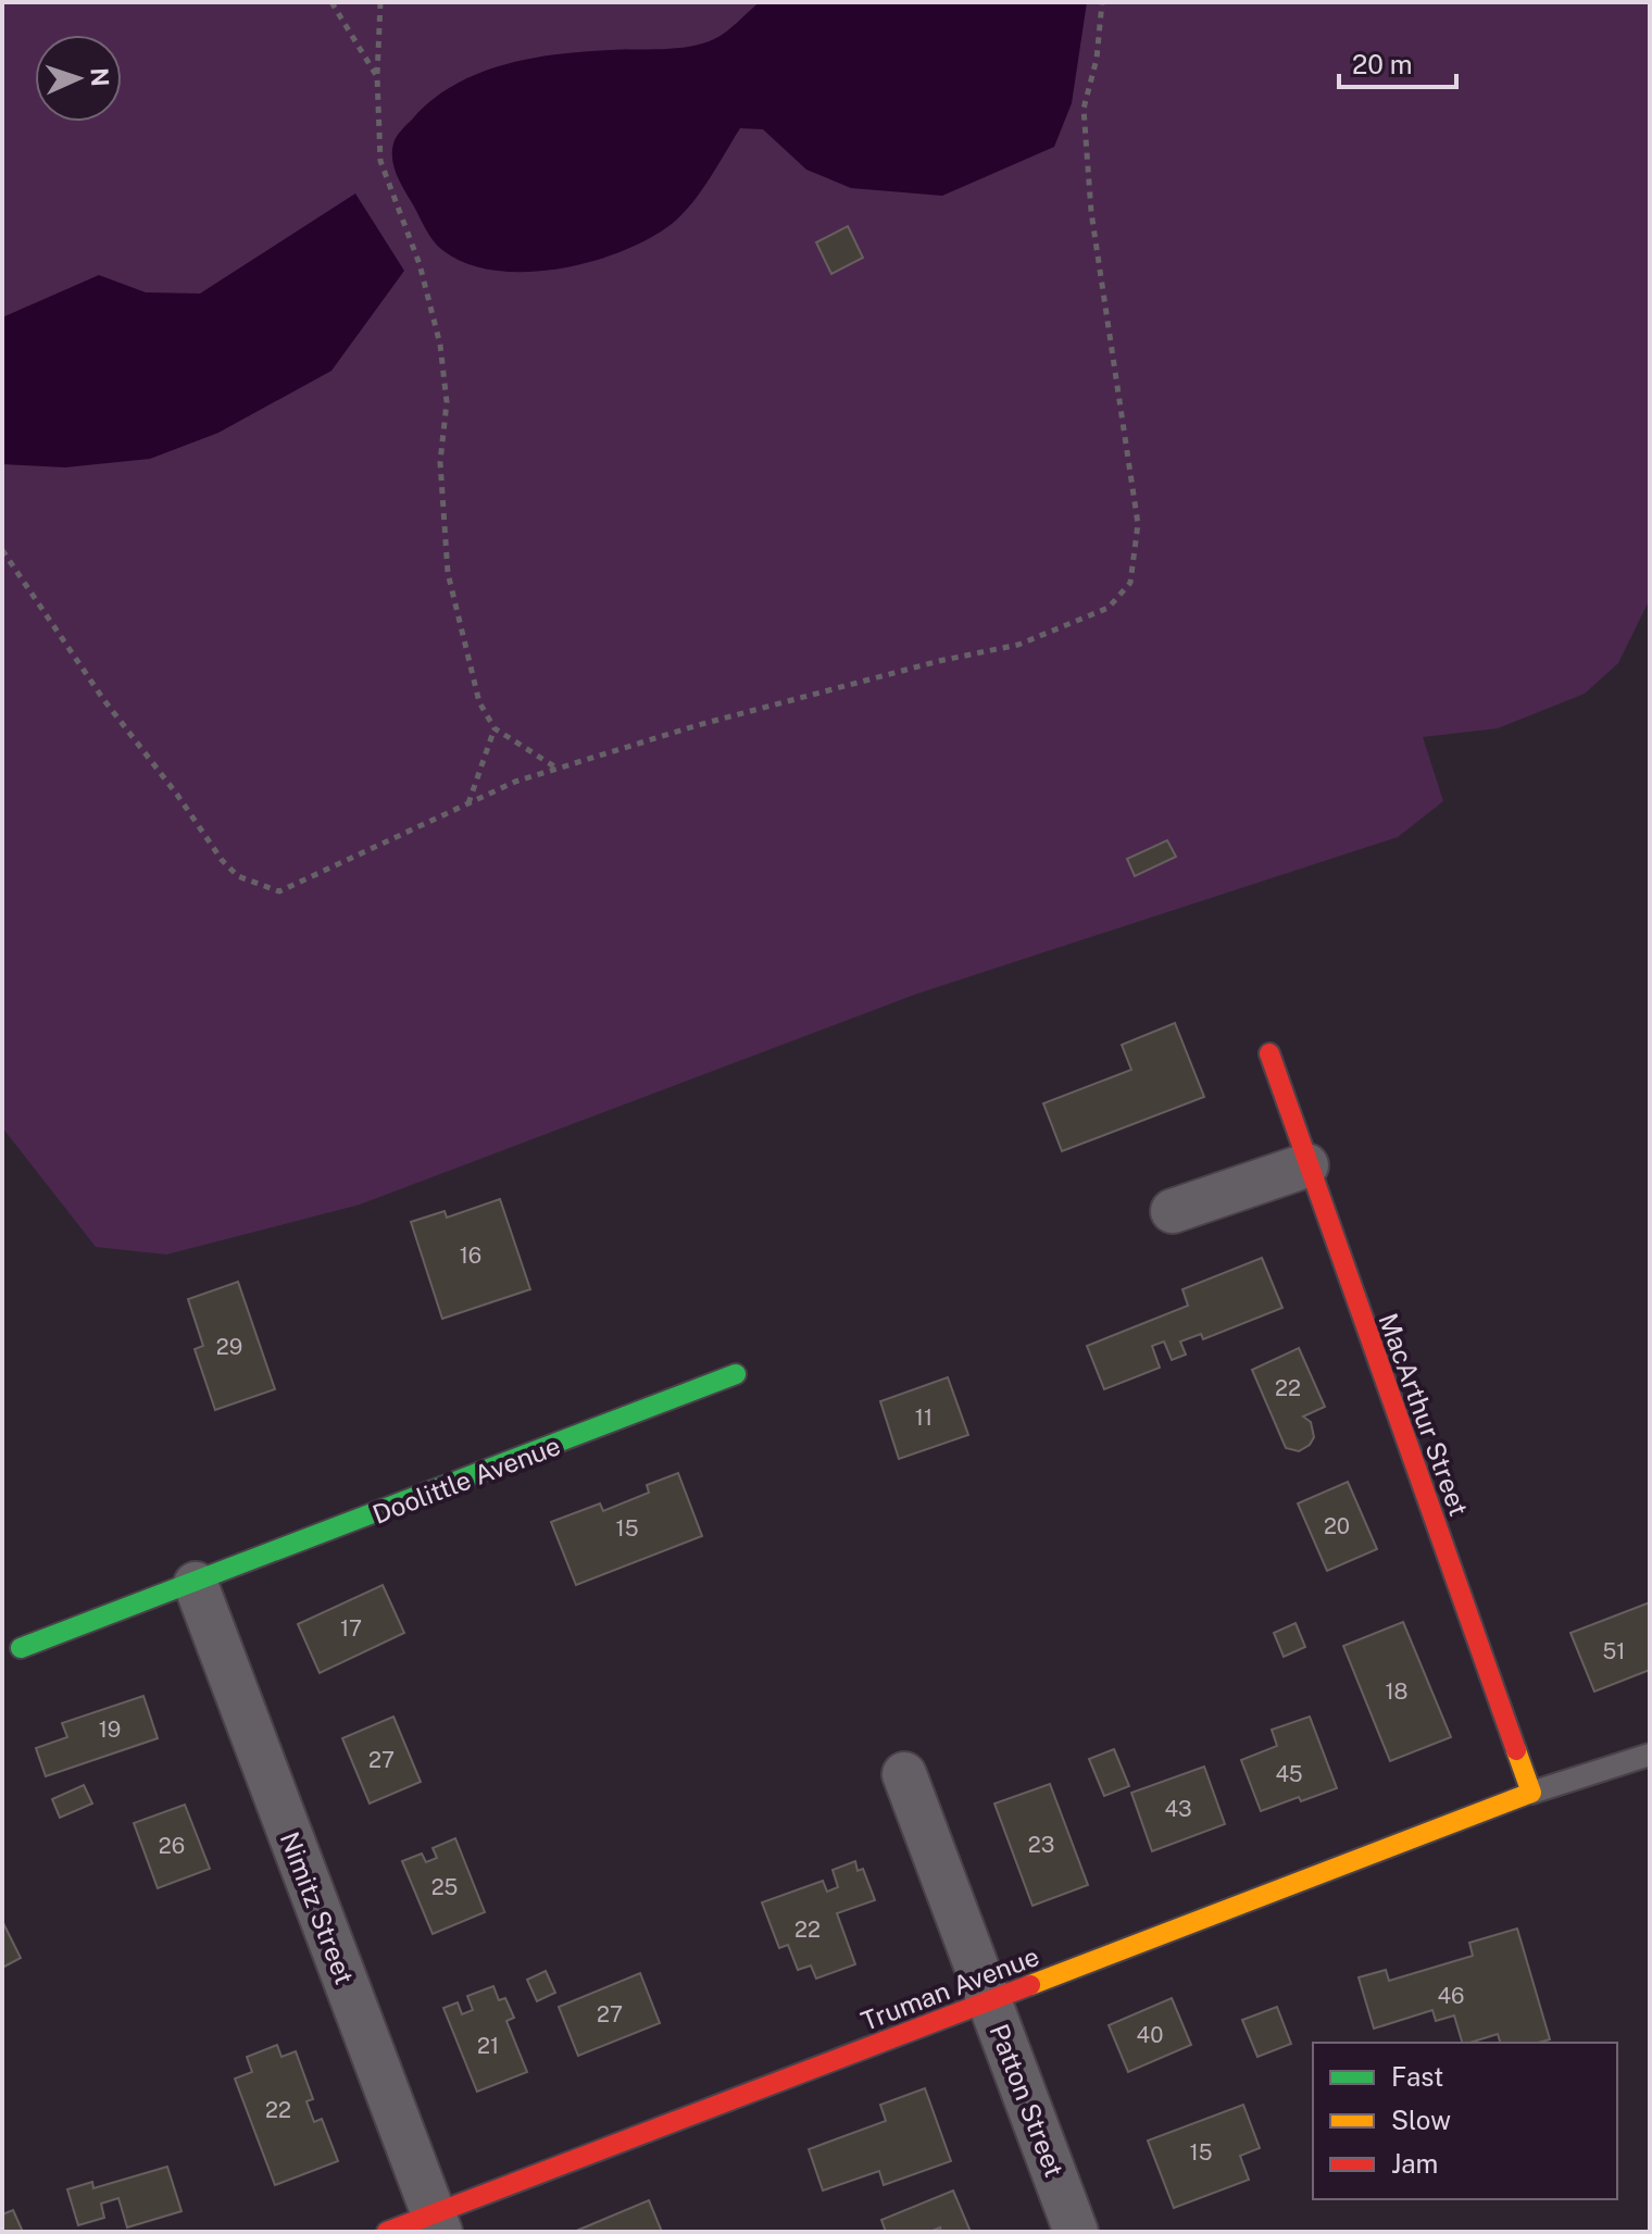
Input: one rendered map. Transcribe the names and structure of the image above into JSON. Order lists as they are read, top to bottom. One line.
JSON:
{"streets":{"street":["MacArthur Street","Doolittle Avenue","Nimitz Street","Truman Avenue","Patton Street"]},"crossings":[["MacArthur Street","Truman Avenue"],["Doolittle Avenue","Nimitz Street"],["Nimitz Street","Truman Avenue"],["Truman Avenue","Patton Street"]],"house_numbers":["16","29","22","11","20","15","17","51","18","19","27","45","43","23","26","25","22","46","27","40","21","22","15"],"legend":["Fast","Slow","Jam"],"scale_bar":"20 m","north":"right"}
